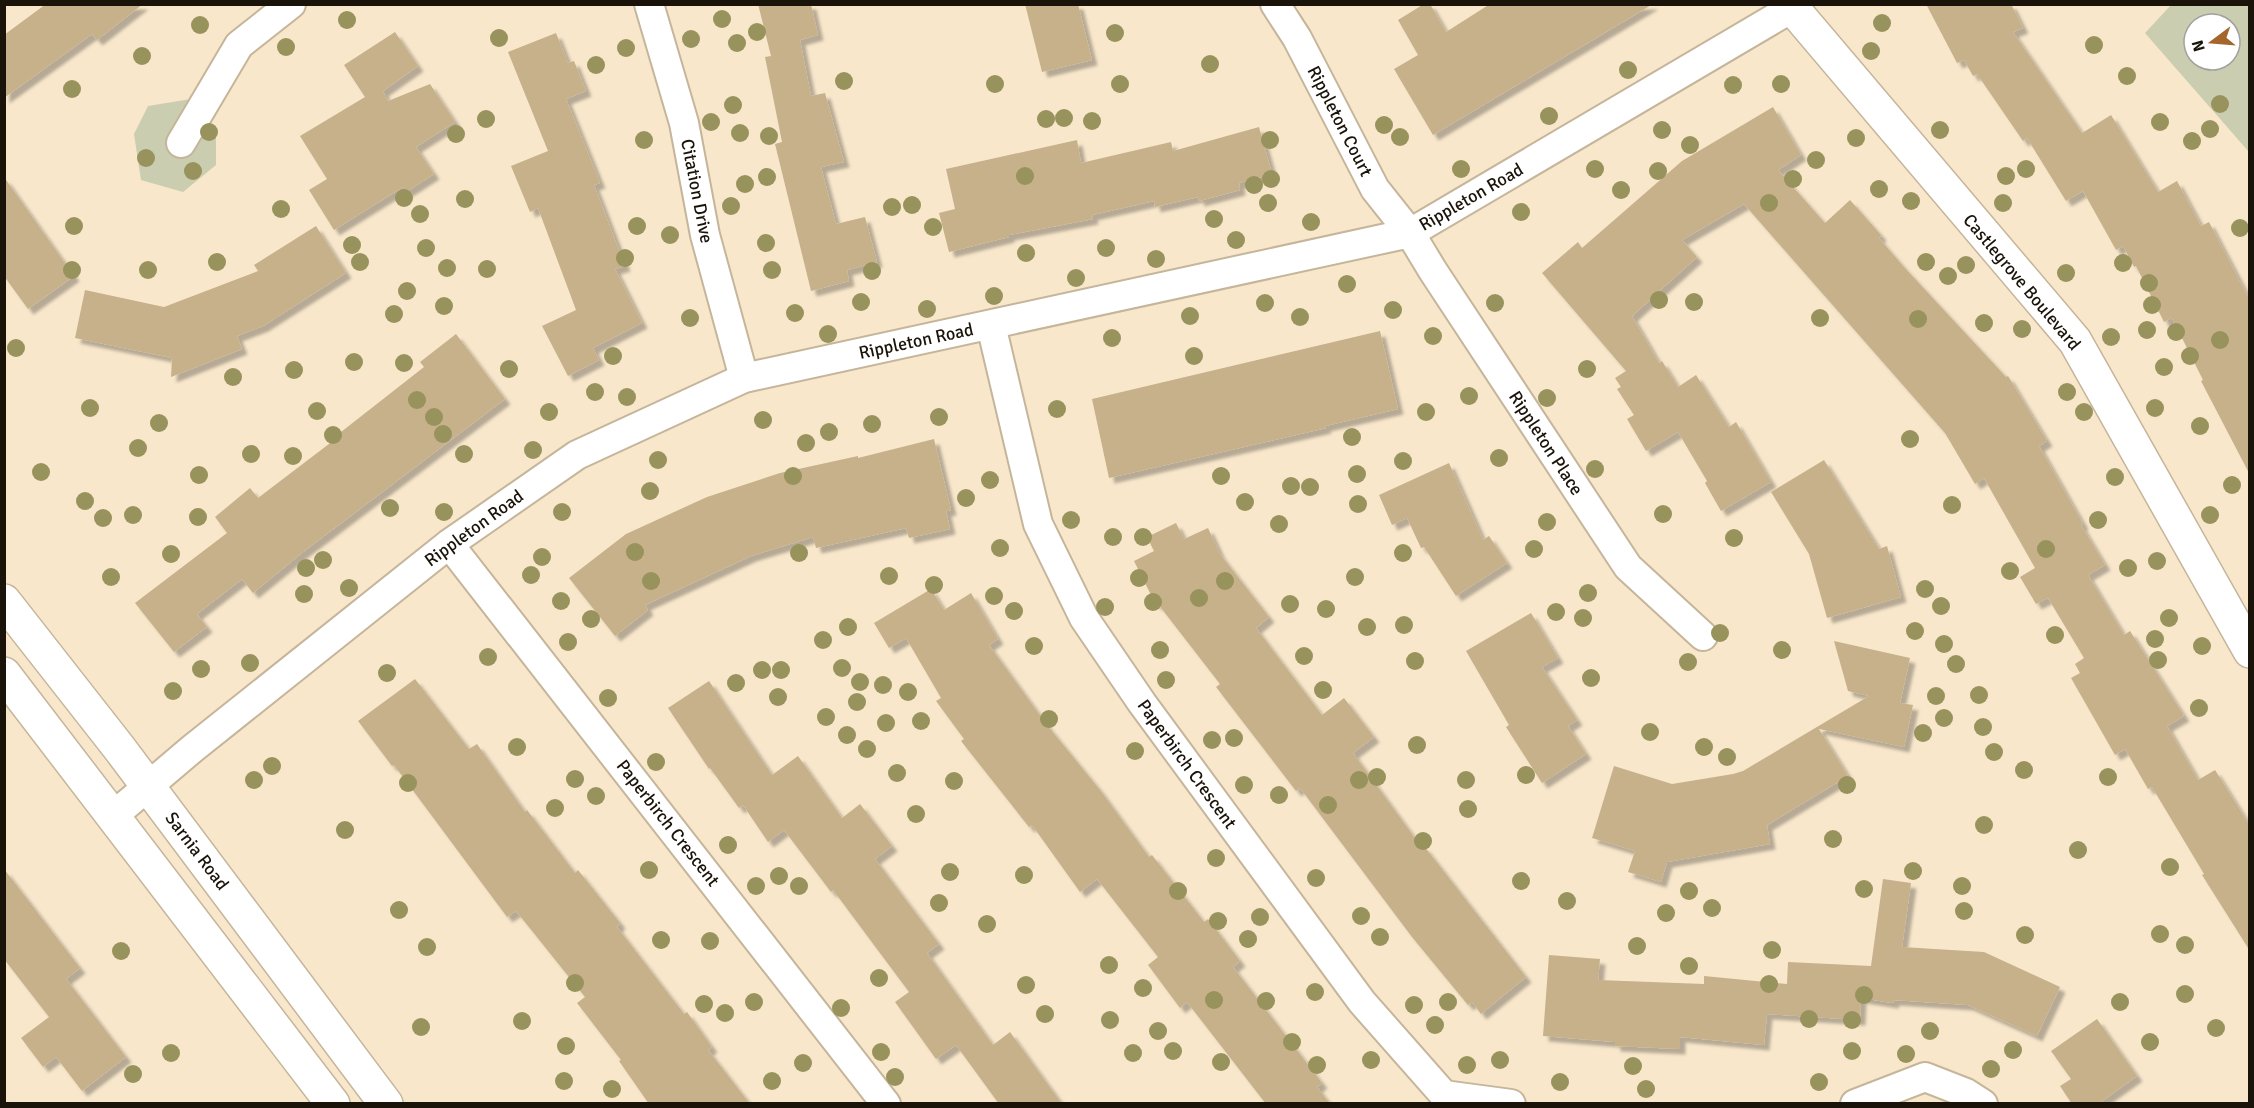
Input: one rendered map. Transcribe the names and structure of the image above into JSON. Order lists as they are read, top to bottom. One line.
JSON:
{"streets":{"main road":["Castlegrove Boulevard","Sarnia Road"],"street":["Rippleton Court","Citation Drive","Rippleton Road","Rippleton Place","Paperbirch Crescent"]},"crossings":[["Rippleton Court","Rippleton Road"],["Rippleton Court","Rippleton Place"],["Citation Drive","Rippleton Road"],["Rippleton Road","Castlegrove Boulevard"],["Rippleton Road","Rippleton Place"],["Rippleton Road","Paperbirch Crescent"],["Rippleton Road","Sarnia Road"]],"north":"left"}
